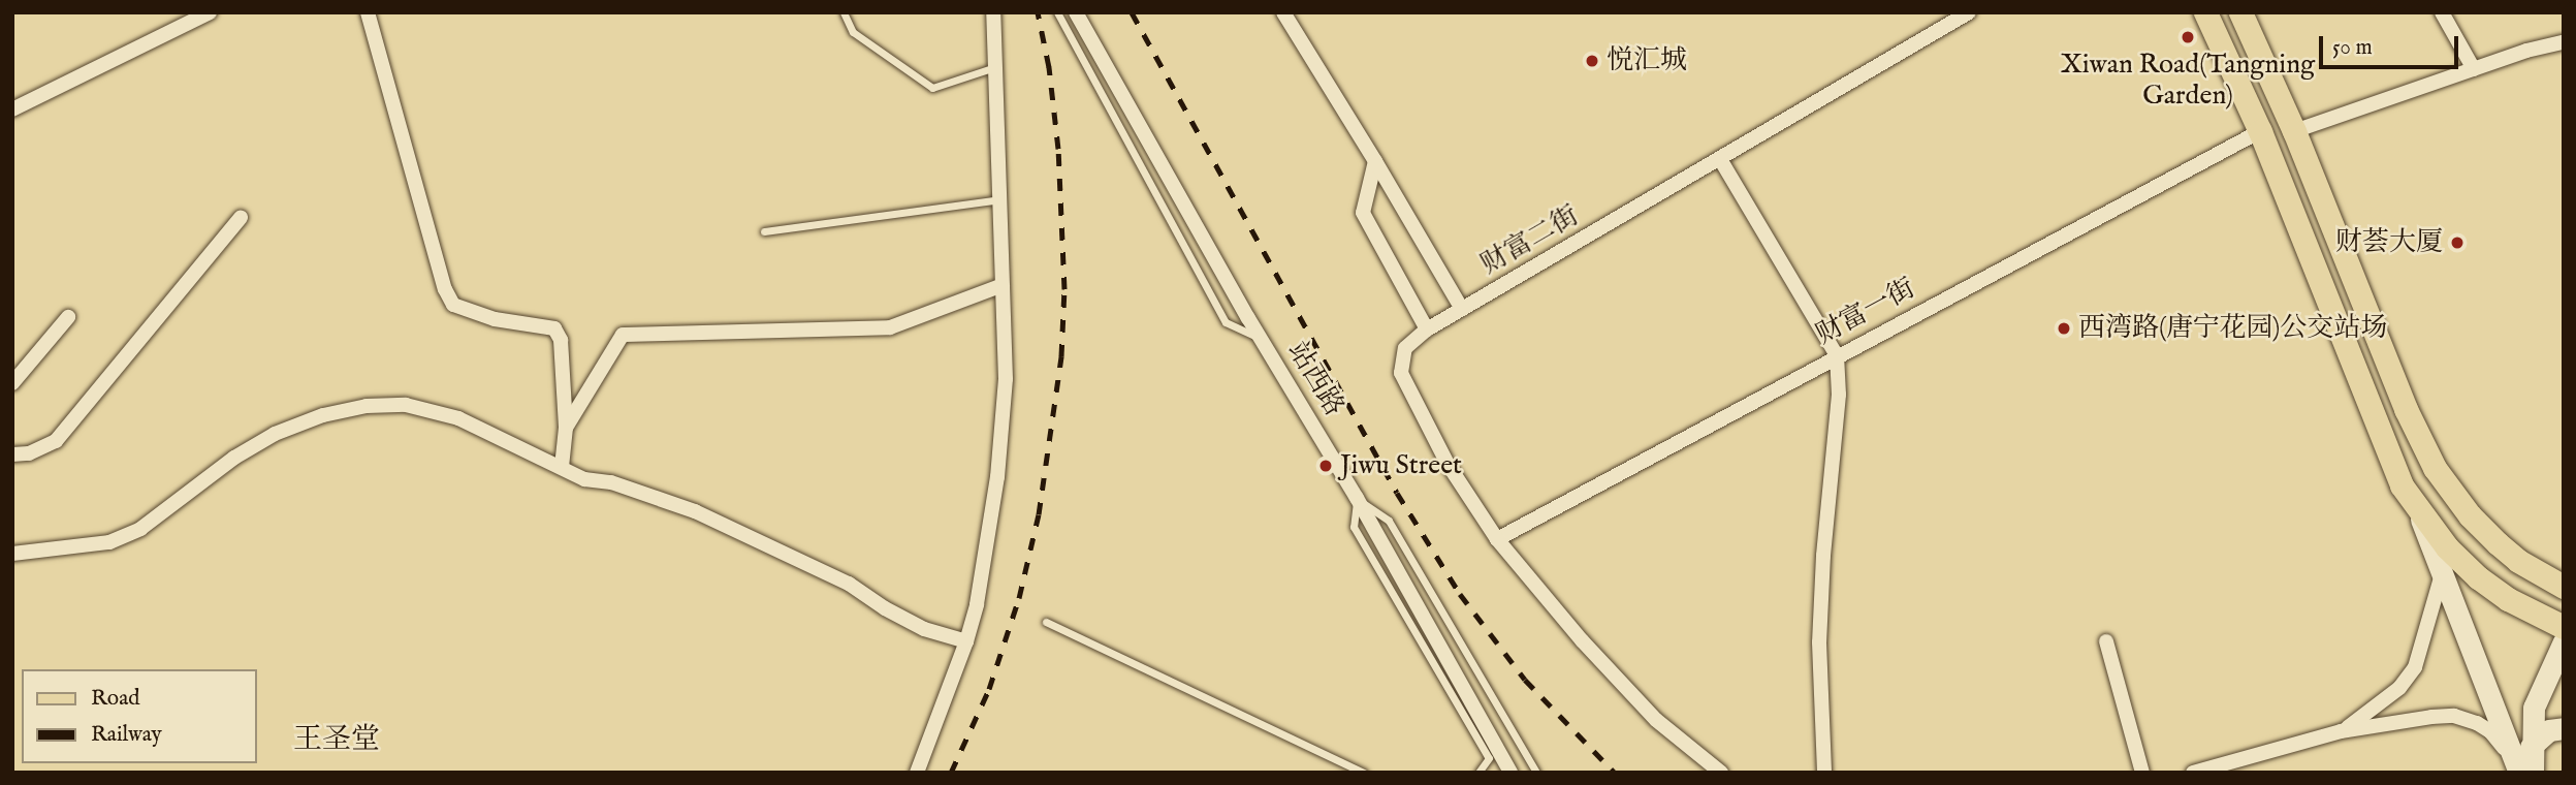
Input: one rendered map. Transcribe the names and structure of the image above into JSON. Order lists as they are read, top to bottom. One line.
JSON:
{"streets":{"street":["财富二街","财富一街","站西路"]},"crossings":[["财富二街","财富一街"]],"districts":["王圣堂"],"places":["Xiwan Road(Tangning Garden)","悦汇城","财荟大厦","西湾路(唐宁花园)公交站场","Jiwu Street"],"legend":["Road","Railway"],"scale_bar":"50 m"}
